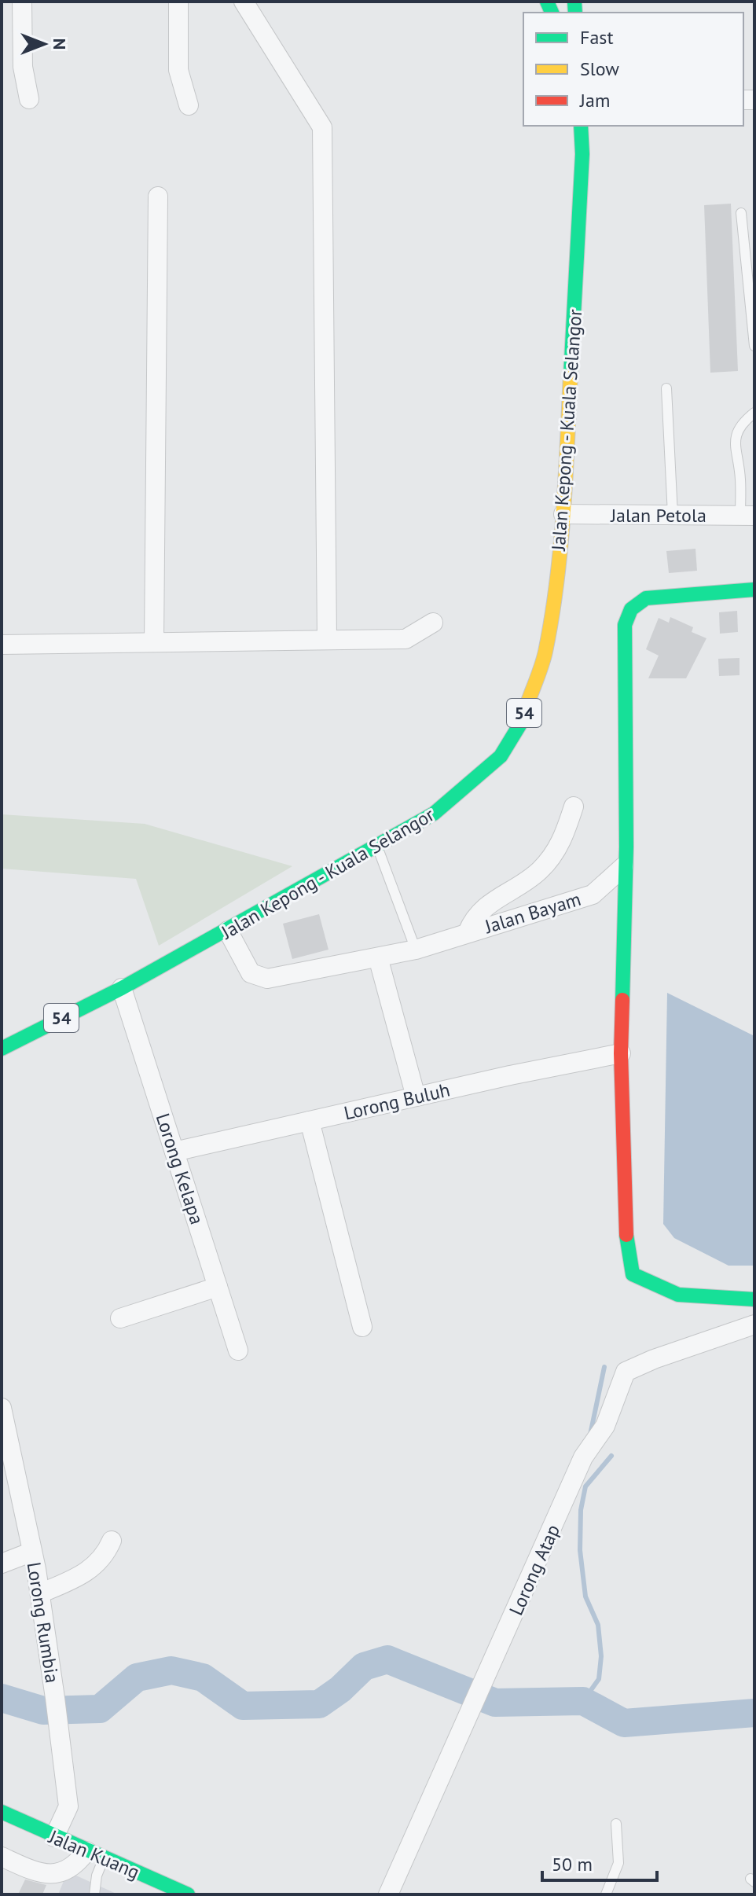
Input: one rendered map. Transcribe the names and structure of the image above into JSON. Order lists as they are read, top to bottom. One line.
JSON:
{"streets":{"main road":["Jalan Kepong - Kuala Selangor","54","Jalan Kuang"],"street":["Jalan Petola","Jalan Bayam","Lorong Buluh","Lorong Kelapa","Lorong Atap","Lorong Rumbia"]},"crossings":[["Jalan Kepong - Kuala Selangor","Jalan Petola"],["Jalan Kepong - Kuala Selangor","Jalan Bayam"],["Jalan Kepong - Kuala Selangor","Lorong Kelapa"],["Lorong Buluh","Lorong Kelapa"],["Lorong Rumbia","Jalan Kuang"]],"legend":["Fast","Slow","Jam"],"scale_bar":"50 m","north":"right"}
